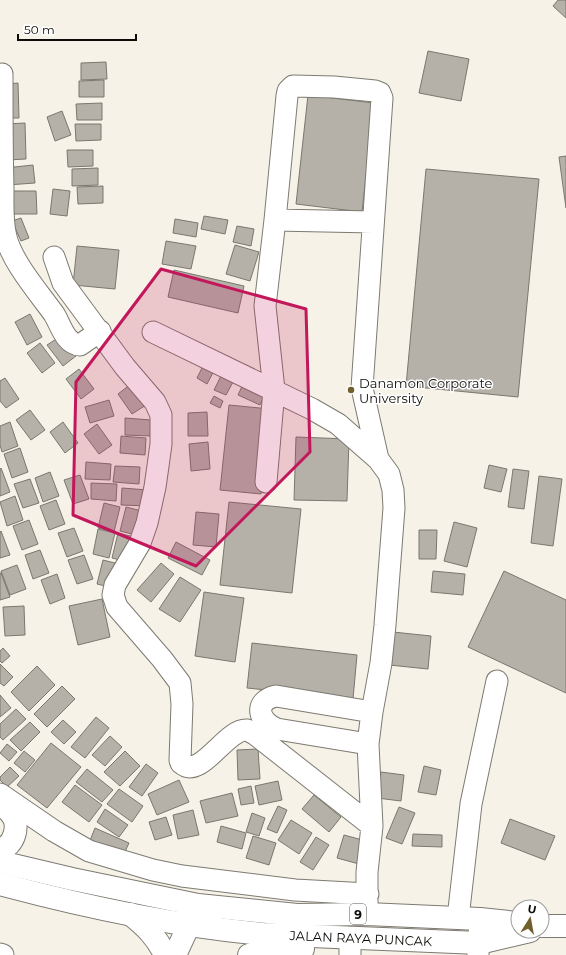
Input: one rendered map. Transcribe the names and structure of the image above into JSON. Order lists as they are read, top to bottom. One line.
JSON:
{"streets":{"highway":["9","JALAN RAYA PUNCAK"]},"places":["Danamon Corporate University"],"scale_bar":"50 m","north":"top"}
